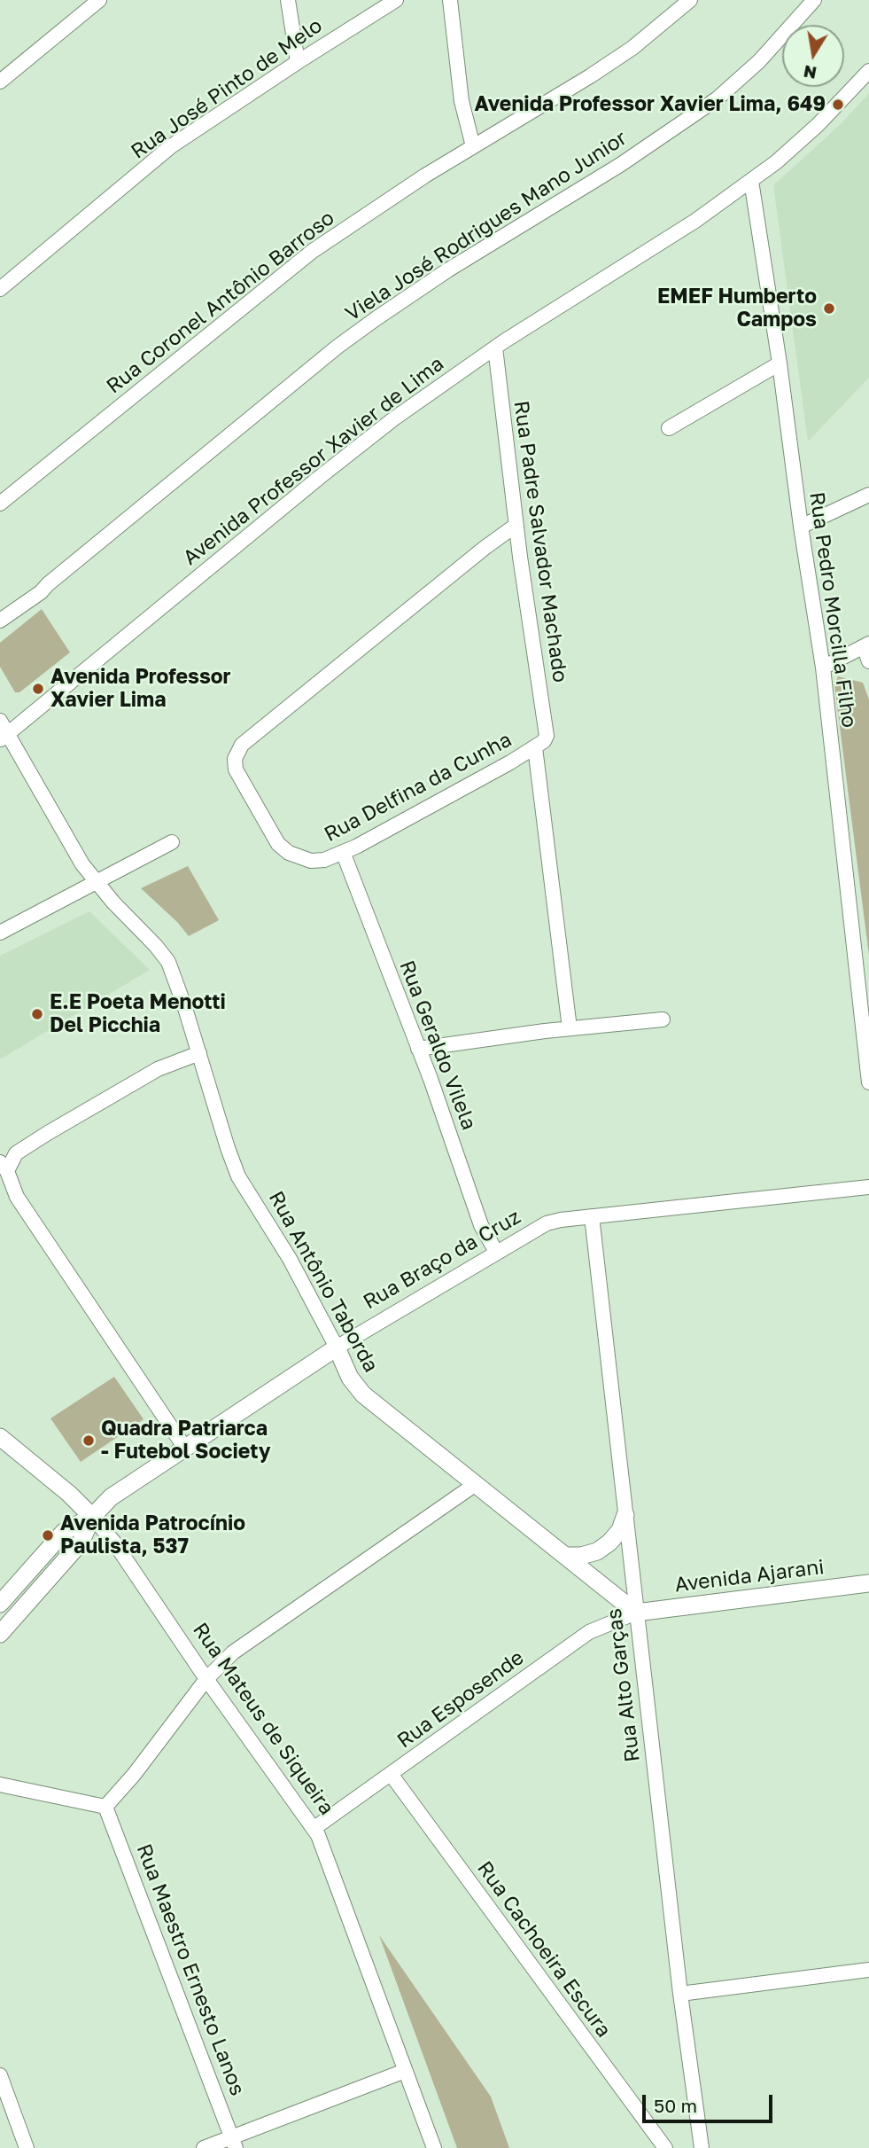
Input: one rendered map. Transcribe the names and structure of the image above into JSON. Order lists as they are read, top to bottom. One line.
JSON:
{"streets":{"street":["Rua José Pinto de Melo","Viela José Rodrigues Mano Junior","Rua Coronel Antônio Barroso","Avenida Professor Xavier de Lima","Rua Padre Salvador Machado","Rua Pedro Morcilla Filho","Rua Delfina da Cunha","Rua Geraldo Vilela","Rua Braço da Cruz","Rua Antônio Taborda","Avenida Ajarani","Rua Alto Garças","Rua Esposende","Rua Mateus de Siqueira","Rua Cachoeira Escura","Rua Maestro Ernesto Lanos"]},"crossings":[["Avenida Professor Xavier de Lima","Rua Padre Salvador Machado"],["Avenida Professor Xavier de Lima","Rua Pedro Morcilla Filho"],["Avenida Professor Xavier de Lima","Rua Antônio Taborda"],["Rua Padre Salvador Machado","Rua Delfina da Cunha"],["Rua Delfina da Cunha","Rua Geraldo Vilela"],["Rua Geraldo Vilela","Rua Braço da Cruz"],["Rua Braço da Cruz","Rua Antônio Taborda"],["Rua Braço da Cruz","Rua Alto Garças"],["Rua Braço da Cruz","Rua Mateus de Siqueira"],["Rua Antônio Taborda","Avenida Ajarani"],["Rua Antônio Taborda","Rua Alto Garças"],["Rua Antônio Taborda","Rua Esposende"],["Avenida Ajarani","Rua Alto Garças"],["Avenida Ajarani","Rua Esposende"],["Rua Alto Garças","Rua Esposende"],["Rua Esposende","Rua Mateus de Siqueira"],["Rua Esposende","Rua Cachoeira Escura"]],"places":["Avenida Professor Xavier Lima, 649","EMEF Humberto Campos","Avenida Professor Xavier Lima","E.E Poeta Menotti Del Picchia","Quadra Patriarca - Futebol Society","Avenida Patrocínio Paulista, 537"],"scale_bar":"50 m","north":"bottom"}
